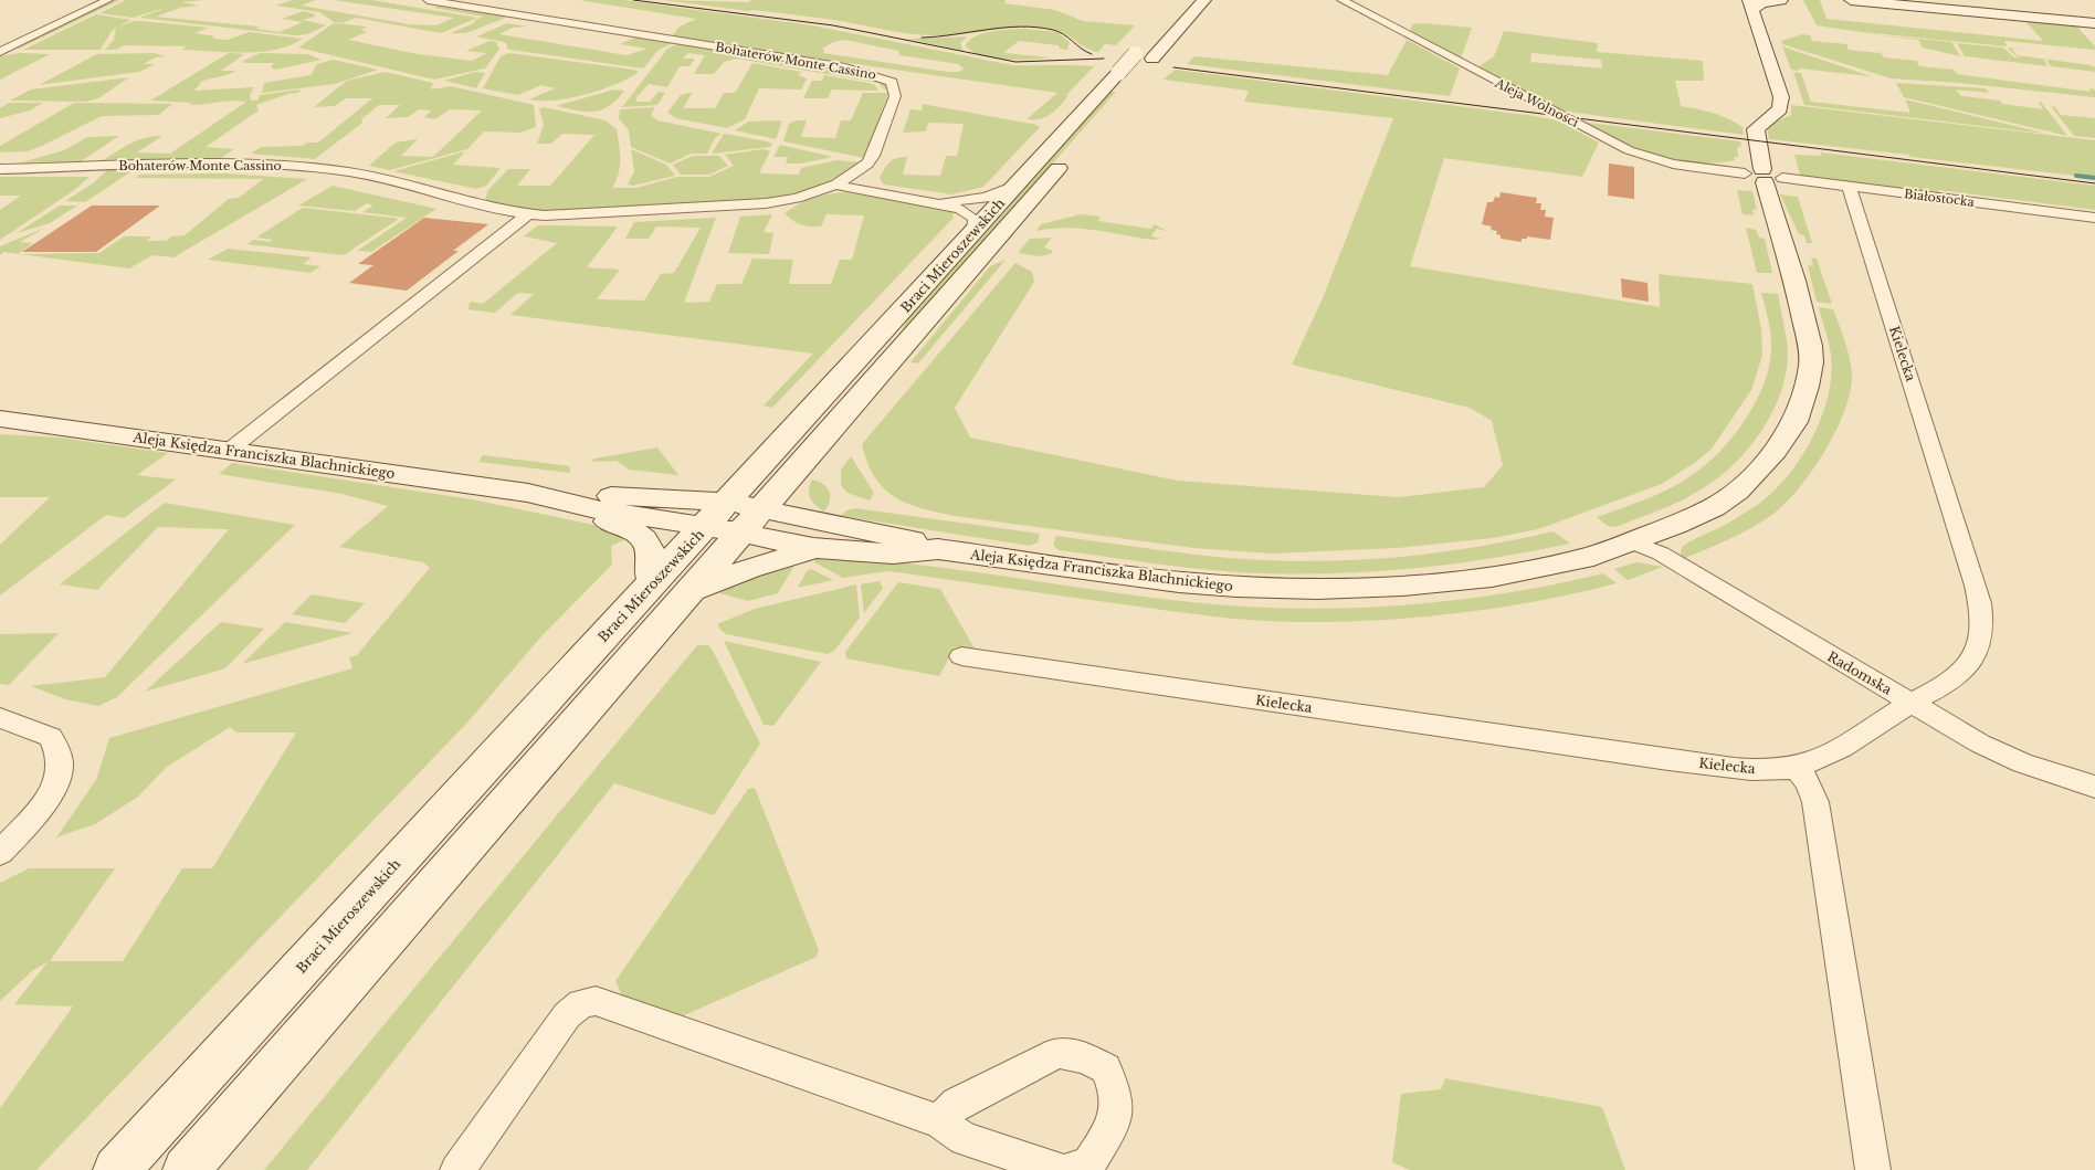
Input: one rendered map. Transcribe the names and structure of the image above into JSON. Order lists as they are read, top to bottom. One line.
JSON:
{"streets":{"street":["Bohaterów Monte Cassino","Aleja Wolności","Białostocka","Braci Mieroszewskich","Kielecka","Aleja Księdza Franciszka Blachnickiego","Radomska"]},"crossings":[["Aleja Wolności","Białostocka"],["Aleja Wolności","Aleja Księdza Franciszka Blachnickiego"],["Białostocka","Kielecka"],["Białostocka","Aleja Księdza Franciszka Blachnickiego"],["Braci Mieroszewskich","Aleja Księdza Franciszka Blachnickiego"],["Kielecka","Radomska"],["Aleja Księdza Franciszka Blachnickiego","Radomska"]]}
